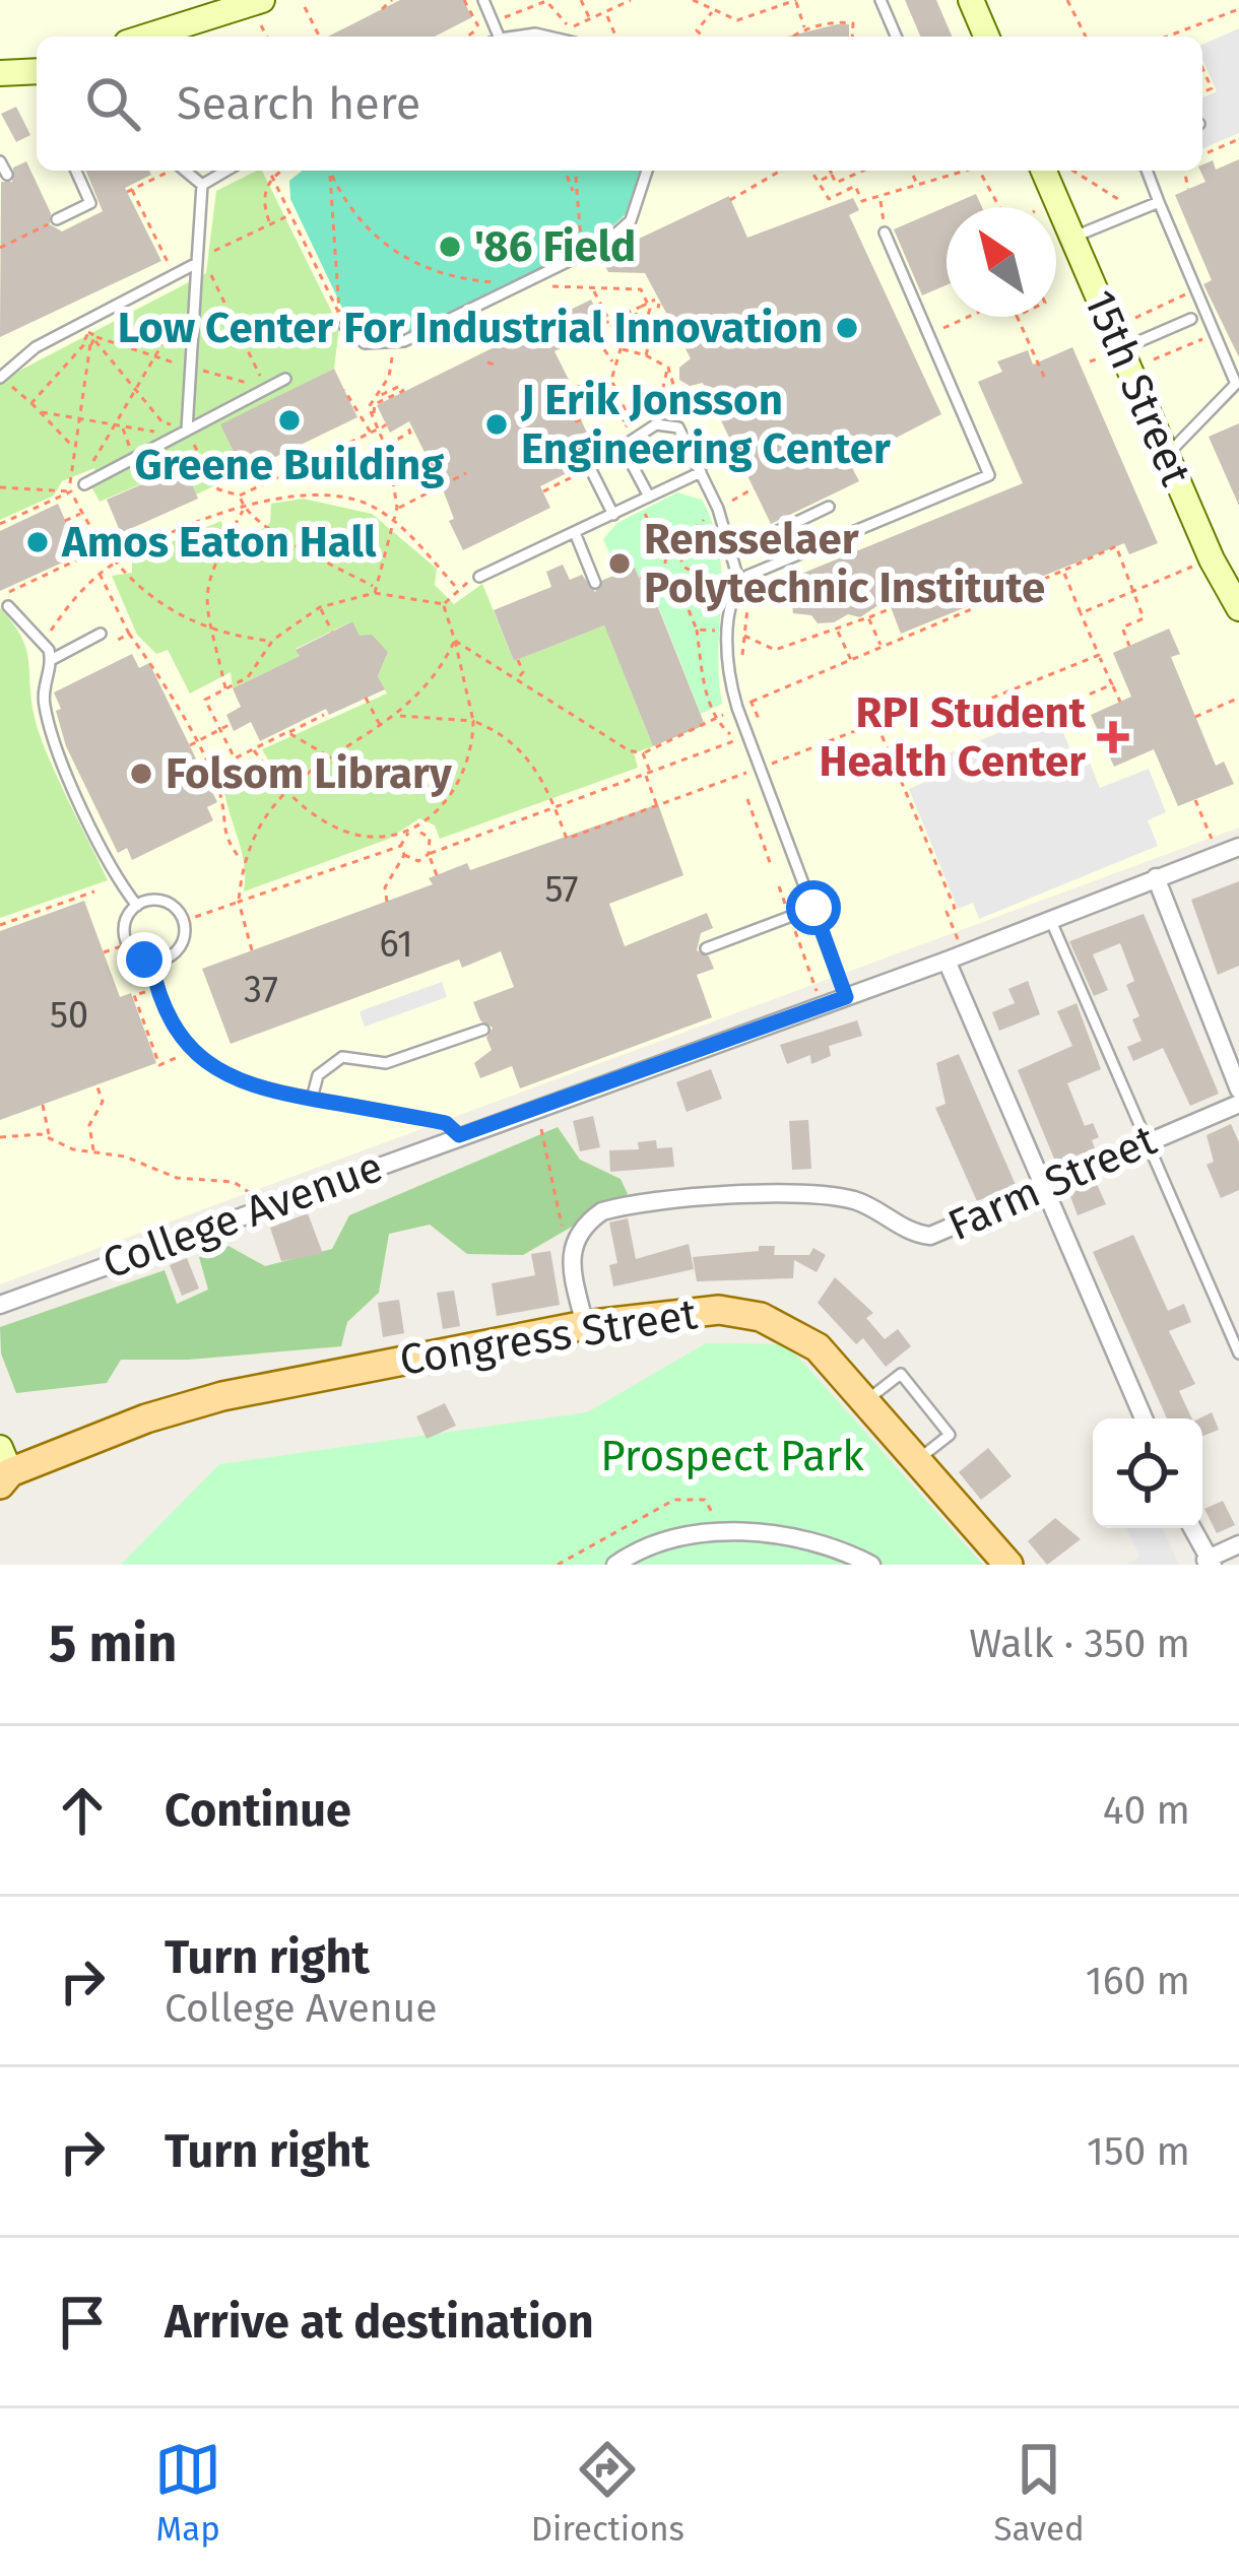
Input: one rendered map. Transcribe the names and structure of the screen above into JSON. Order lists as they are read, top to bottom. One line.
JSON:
{"streets":{"main road":["Congress Street"],"street":["15th Street","Farm Street","College Avenue"]},"parks":["Prospect Park"],"places":{"other":["'86 Field","Low Center For Industrial Innovation","Greene Building","J Erik Jonsson Engineering Center","Amos Eaton Hall","Rensselaer Polytechnic Institute","Folsom Library"],"health":["RPI Student Health Center"]},"house_numbers":["57","61","37","50"],"north":"top left","page":{"search":"Search here","heading":["5 min","Walk · 350 m"],"list":[["Continue","40 m"],["Turn right","College Avenue","160 m"],["Turn right","150 m"],"Arrive at destination"],"nav":["Map","Directions","Saved"]}}
